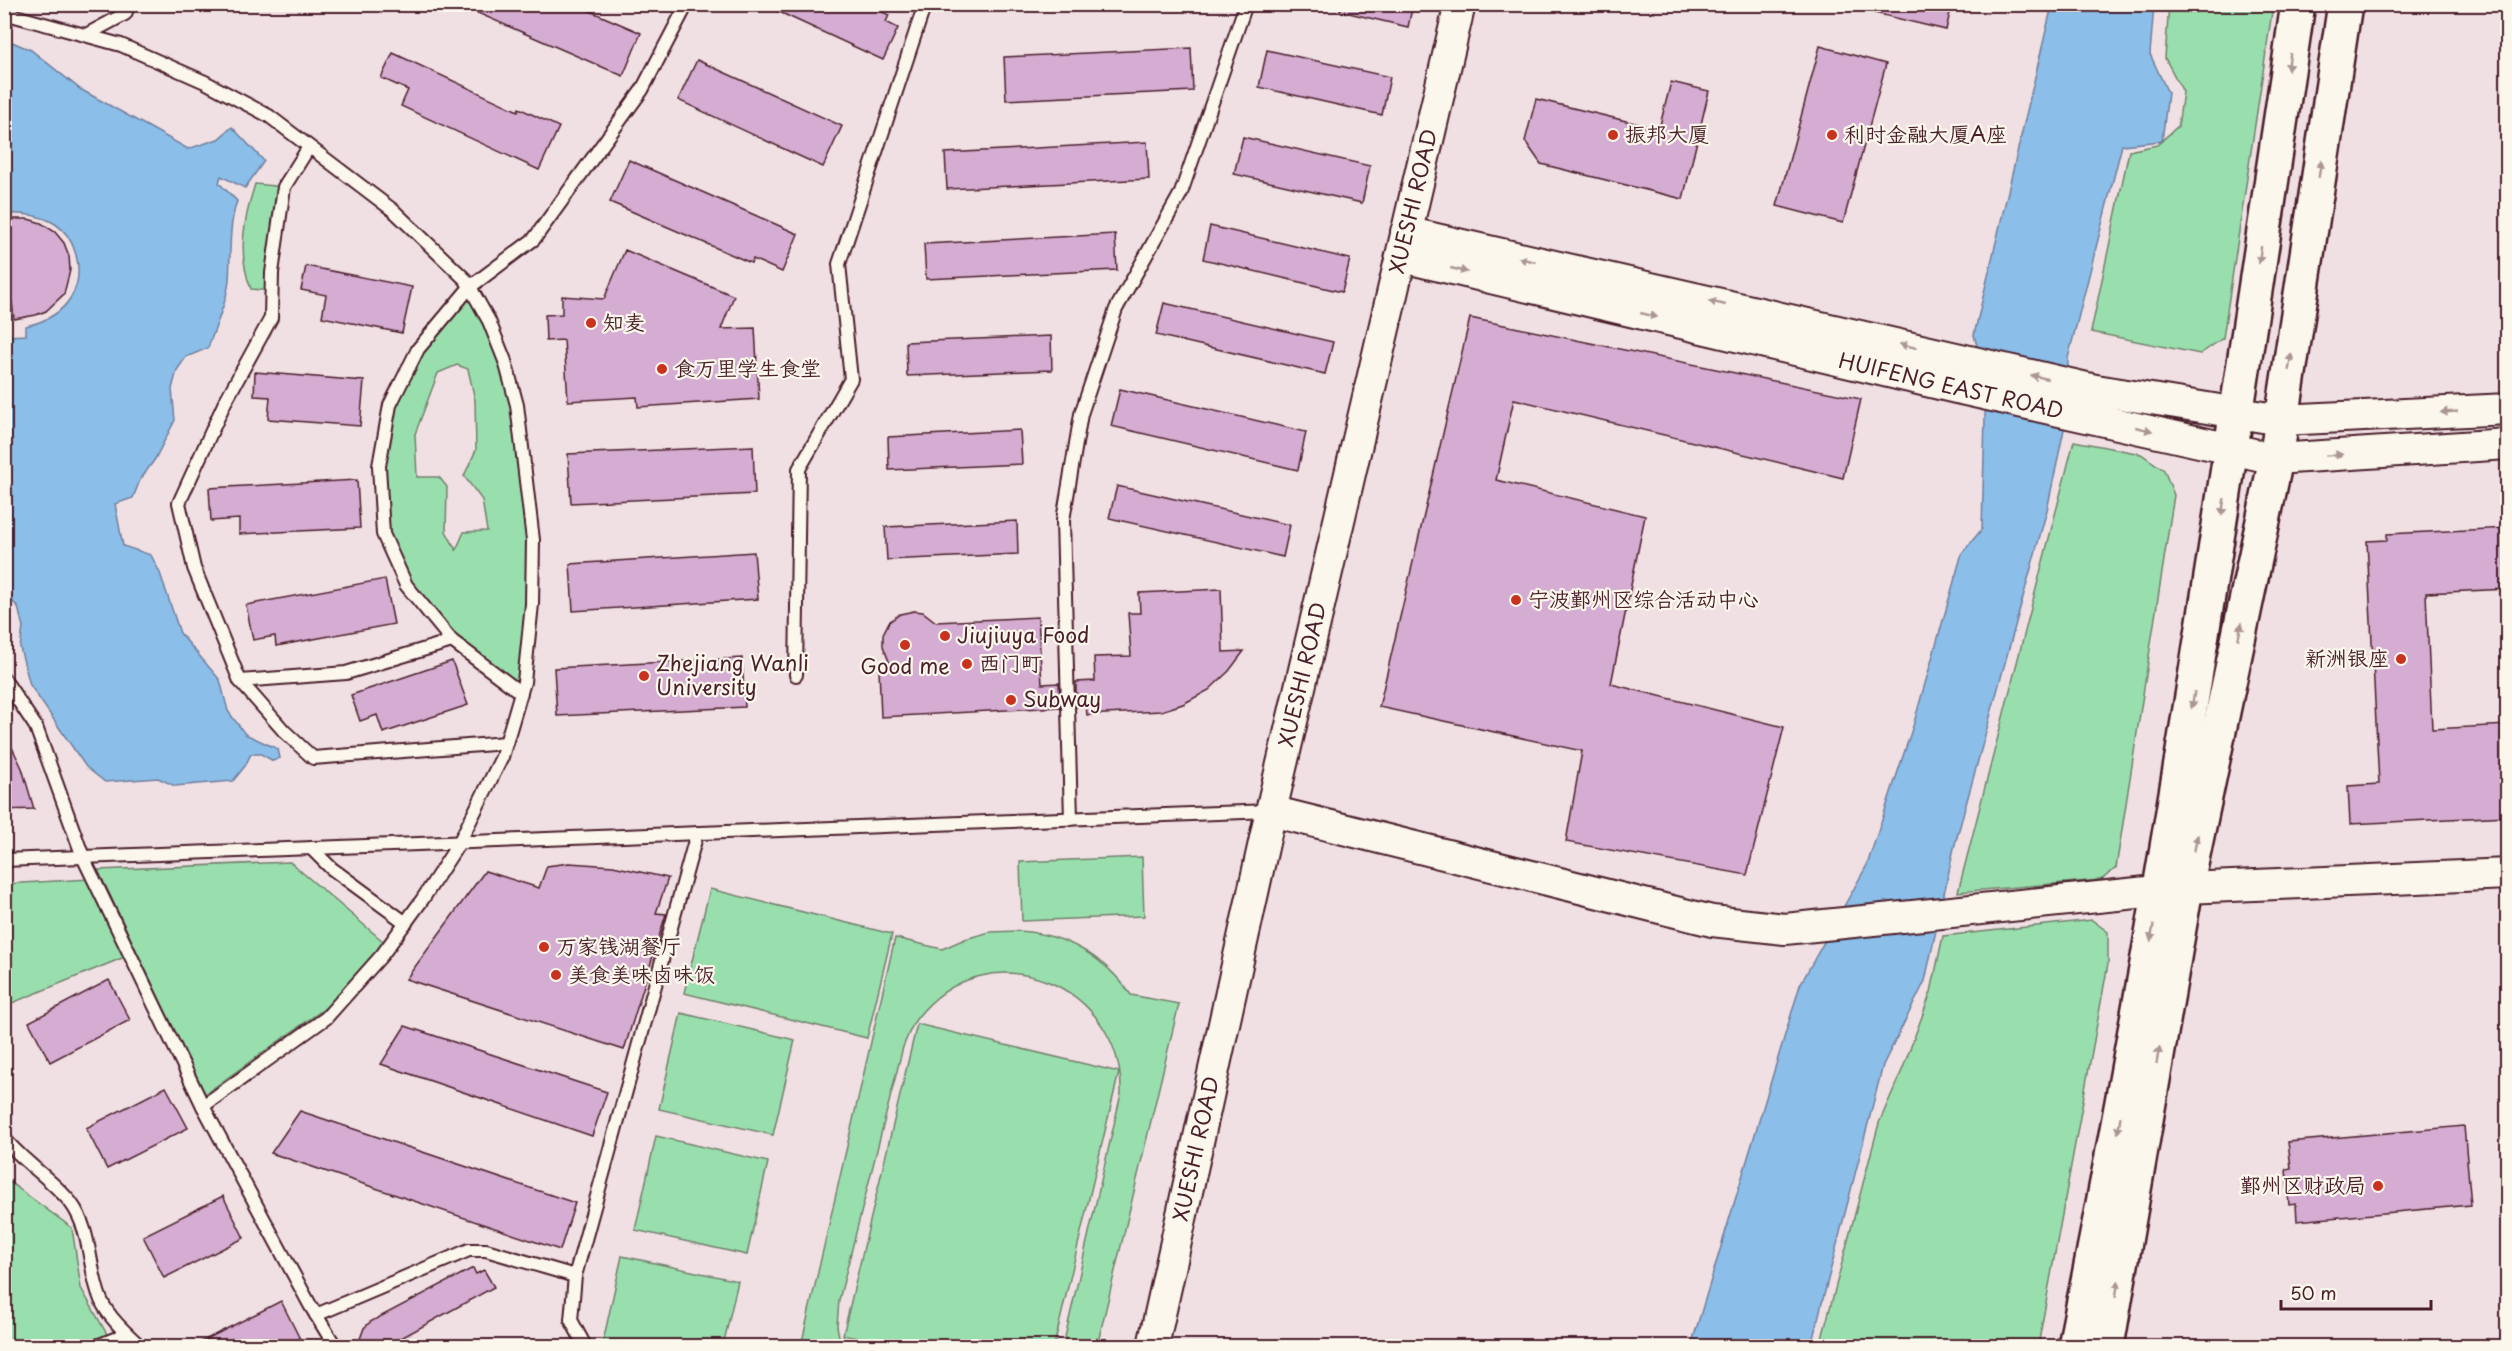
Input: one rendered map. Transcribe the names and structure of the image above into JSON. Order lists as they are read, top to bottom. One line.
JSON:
{"streets":{"street":["XUESHI ROAD","HUIFENG EAST ROAD"]},"crossings":[["XUESHI ROAD","HUIFENG EAST ROAD"]],"places":["振邦大厦","利时金融大厦A座","知麦","食万里学生食堂","宁波鄞州区综合活动中心","Jiujiuya Food","Good me","新洲银座","西门町","Zhejiang Wanli University","Subway","万家钱湖餐厅","美食美味卤味饭","鄞州区财政局"],"scale_bar":"50 m"}
